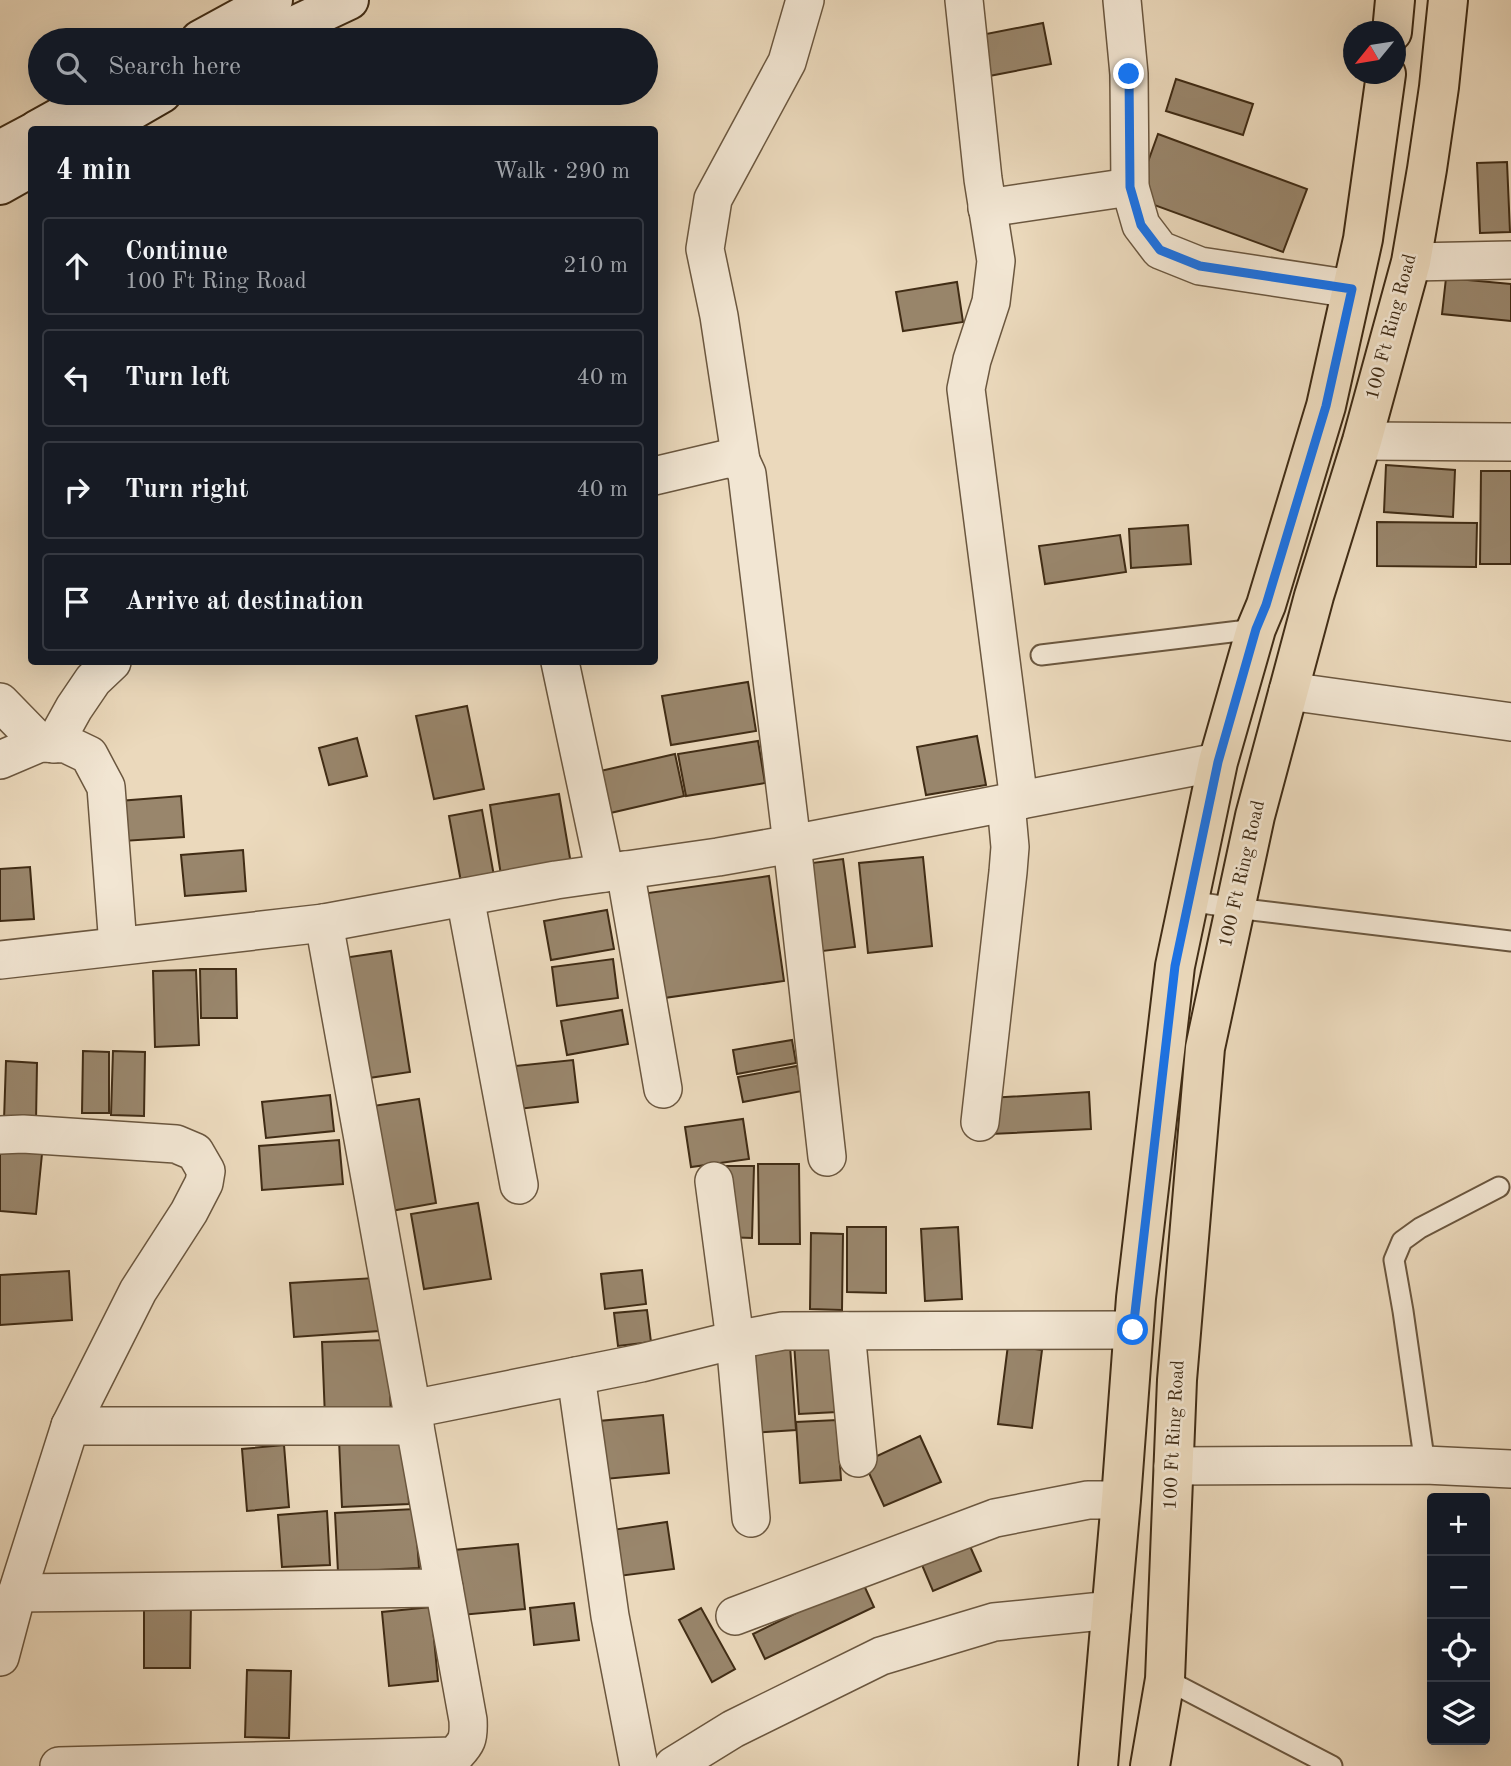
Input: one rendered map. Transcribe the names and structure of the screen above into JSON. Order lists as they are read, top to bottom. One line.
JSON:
{"streets":{"main road":["100 Ft Ring Road"]},"north":"bottom left","page":{"search":"Search here","heading":["4 min","Walk · 290 m"],"list":[["Continue","100 Ft Ring Road","210 m"],["Turn left","40 m"],["Turn right","40 m"],"Arrive at destination"],"map_buttons":["+","−"]}}
